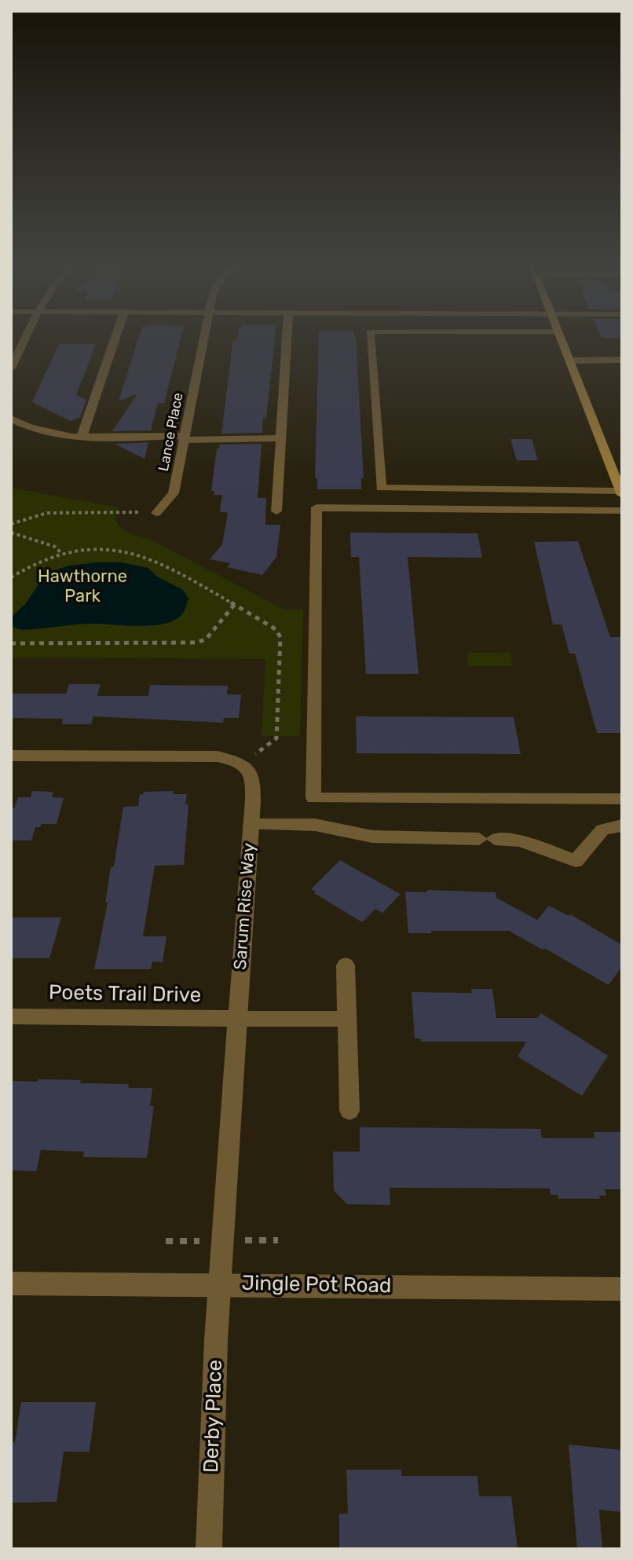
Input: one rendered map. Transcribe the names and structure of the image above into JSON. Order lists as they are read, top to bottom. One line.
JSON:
{"streets":{"street":["Lance Place","Sarum Rise Way","Poets Trail Drive","Jingle Pot Road","Derby Place"]},"crossings":[["Sarum Rise Way","Poets Trail Drive"],["Sarum Rise Way","Jingle Pot Road"],["Sarum Rise Way","Derby Place"],["Jingle Pot Road","Derby Place"]],"parks":["Hawthorne Park"]}
